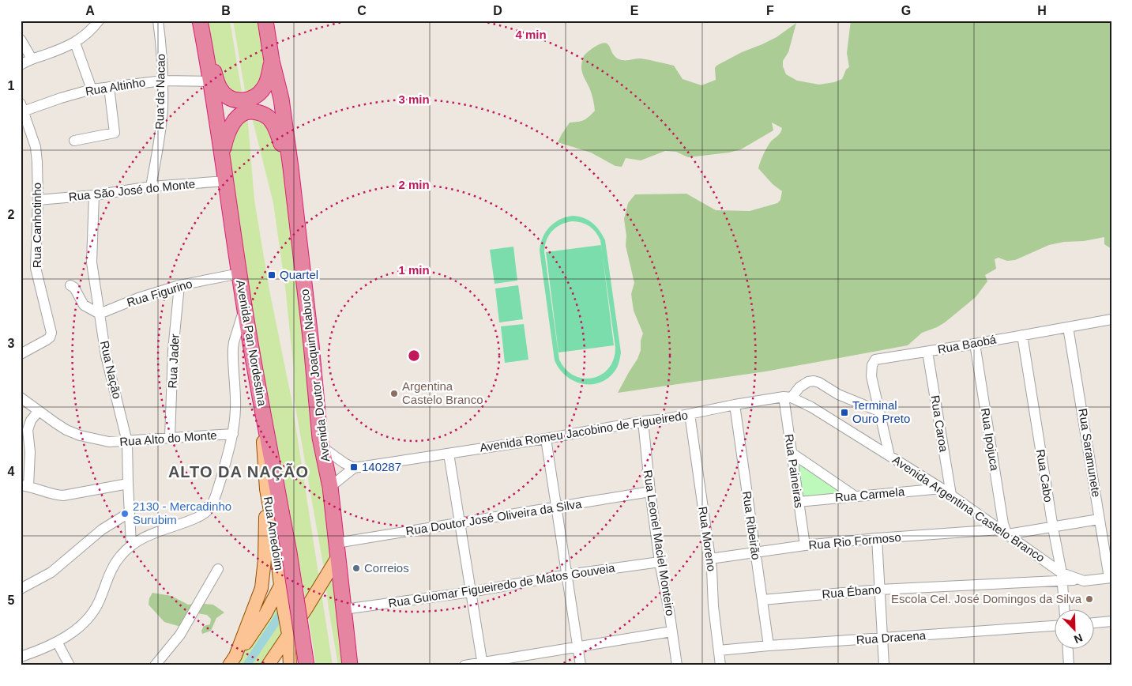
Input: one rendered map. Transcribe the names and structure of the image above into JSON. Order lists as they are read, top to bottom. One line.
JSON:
{"streets":{"highway":["Avenida Pan Nordestina","Avenida Doutor Joaquim Nabuco"],"main road":["Rua Amedoim"],"street":["Rua Altinho","Rua da Nacao","Rua São José do Monte","Rua Canhotinho","Rua Figurino","Rua Baobá","Rua Jader","Rua Nação","Rua Caroa","Avenida Romeu Jacobino de Figueiredo","Rua Alto do Monte","Rua Ipojuca","Rua Saramunete","Rua Paineiras","Rua Cabo","Rua Carmela","Avenida Argentina Castelo Branco","Rua Doutor José Oliveira da Silva","Rua Ribeirão","Rua Moreno","Rua Rio Formoso","Rua Leonel Maciel Monteiro","Rua Guiomar Figueiredo de Matos Gouveia","Rua Ébano","Rua Dracena"]},"crossings":[["Rua Altinho","Rua da Nacao"],["Rua Altinho","Rua Canhotinho"],["Rua Altinho","Avenida Pan Nordestina"],["Rua da Nacao","Rua São José do Monte"],["Rua São José do Monte","Rua Canhotinho"],["Rua São José do Monte","Avenida Pan Nordestina"],["Rua São José do Monte","Rua Nação"],["Rua Figurino","Avenida Pan Nordestina"],["Rua Figurino","Rua Jader"],["Rua Figurino","Rua Nação"],["Avenida Pan Nordestina","Rua Amedoim"],["Rua Baobá","Rua Caroa"],["Rua Baobá","Rua Ipojuca"],["Rua Baobá","Rua Saramunete"],["Rua Baobá","Rua Cabo"],["Rua Baobá","Avenida Argentina Castelo Branco"],["Rua Jader","Rua Alto do Monte"],["Rua Nação","Rua Alto do Monte"],["Avenida Doutor Joaquim Nabuco","Rua Doutor José Oliveira da Silva"],["Avenida Doutor Joaquim Nabuco","Rua Guiomar Figueiredo de Matos Gouveia"],["Rua Caroa","Avenida Argentina Castelo Branco"],["Avenida Romeu Jacobino de Figueiredo","Rua Paineiras"],["Avenida Romeu Jacobino de Figueiredo","Avenida Argentina Castelo Branco"],["Avenida Romeu Jacobino de Figueiredo","Rua Ribeirão"],["Avenida Romeu Jacobino de Figueiredo","Rua Moreno"],["Avenida Romeu Jacobino de Figueiredo","Rua Leonel Maciel Monteiro"],["Rua Ipojuca","Avenida Argentina Castelo Branco"],["Rua Ipojuca","Rua Rio Formoso"],["Rua Saramunete","Rua Rio Formoso"],["Rua Saramunete","Rua Ébano"],["Rua Paineiras","Rua Carmela"],["Rua Paineiras","Avenida Argentina Castelo Branco"],["Rua Paineiras","Rua Rio Formoso"],["Rua Cabo","Avenida Argentina Castelo Branco"],["Rua Cabo","Rua Rio Formoso"],["Rua Cabo","Rua Ébano"],["Rua Carmela","Avenida Argentina Castelo Branco"],["Avenida Argentina Castelo Branco","Rua Rio Formoso"],["Avenida Argentina Castelo Branco","Rua Ébano"],["Rua Doutor José Oliveira da Silva","Rua Leonel Maciel Monteiro"],["Rua Ribeirão","Rua Rio Formoso"],["Rua Ribeirão","Rua Ébano"],["Rua Ribeirão","Rua Dracena"],["Rua Moreno","Rua Rio Formoso"],["Rua Moreno","Rua Dracena"],["Rua Leonel Maciel Monteiro","Rua Guiomar Figueiredo de Matos Gouveia"]],"districts":["ALTO DA NAÇÃO"],"places":{"transit":["Quartel","Terminal Ouro Preto","140287"],"other":["Argentina Castelo Branco","2130 - Mercadinho Surubim","Correios","Escola Cel. José Domingos da Silva"]},"north":"bottom right","grid":{"columns":["A","B","C","D","E","F","G","H"],"rows":["1","2","3","4","5"]},"rings":["4 min","3 min","2 min","1 min"]}
